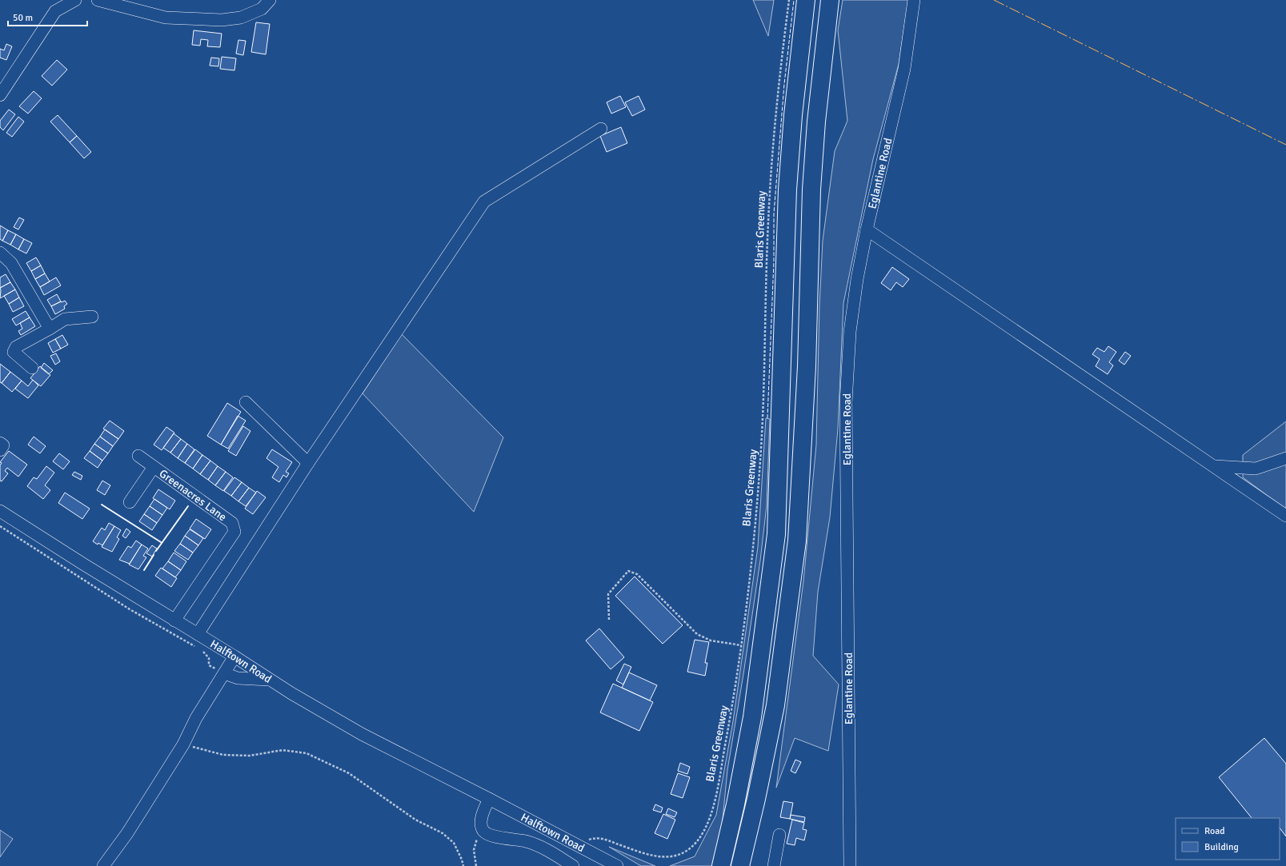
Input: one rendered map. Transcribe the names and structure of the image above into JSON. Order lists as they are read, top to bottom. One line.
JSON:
{"streets":{"street":["Eglantine Road","Greenacres Lane","Halftown Road"],"path":["Blaris Greenway"]},"crossings":[["Blaris Greenway","Halftown Road"],["Greenacres Lane","Halftown Road"]],"legend":["Road","Building"],"scale_bar":"50 m"}
